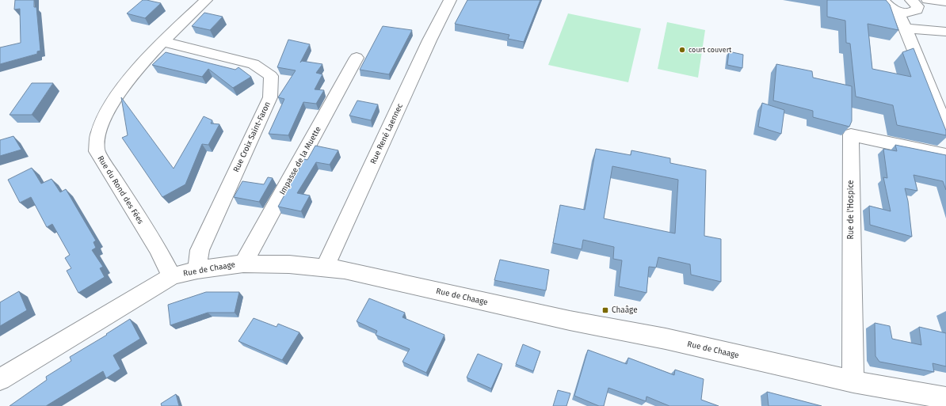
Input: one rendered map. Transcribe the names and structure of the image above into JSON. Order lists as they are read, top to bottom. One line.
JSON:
{"streets":{"street":["Rue René Laennec","Rue Croix Saint-Faron","Impasse de la Muette","Rue du Rond des Fées","Rue de l'Hospice","Rue de Chaage"]},"crossings":[["Rue René Laennec","Rue de Chaage"],["Rue Croix Saint-Faron","Rue du Rond des Fées"],["Rue Croix Saint-Faron","Rue de Chaage"],["Impasse de la Muette","Rue de Chaage"],["Rue du Rond des Fées","Rue de Chaage"],["Rue de l'Hospice","Rue de Chaage"]],"places":{"other":["court couvert"],"transit":["Chaâge"]}}
